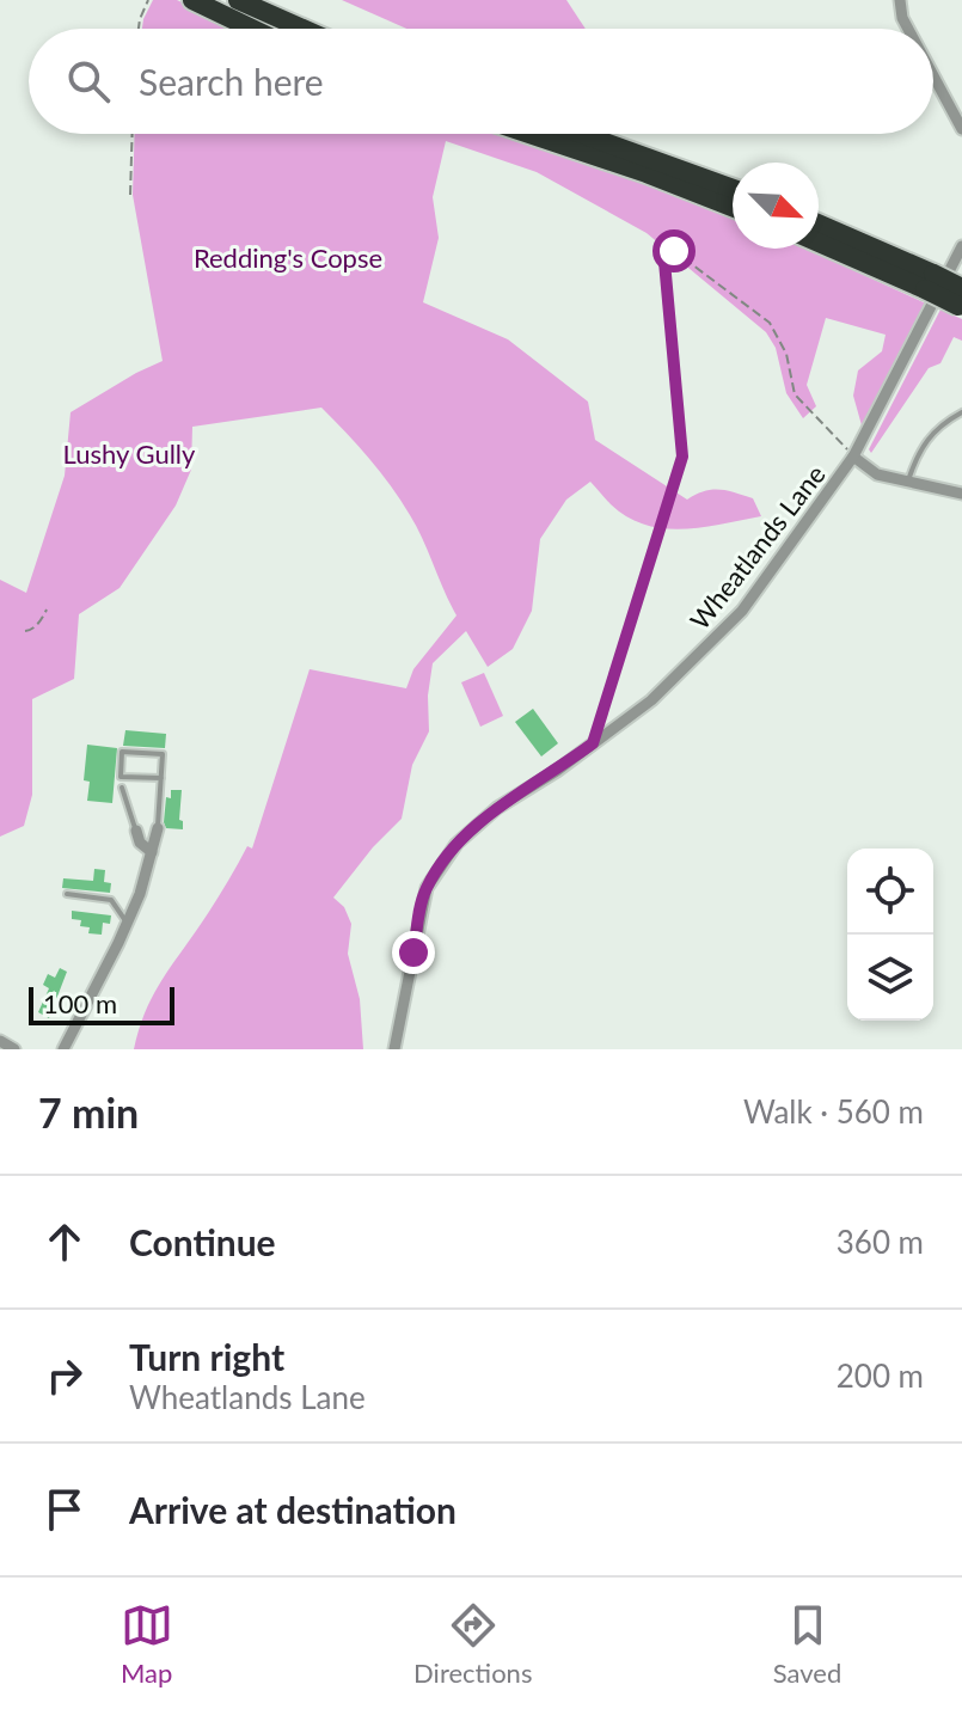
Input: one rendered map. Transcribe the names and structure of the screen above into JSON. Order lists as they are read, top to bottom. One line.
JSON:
{"streets":{"street":["Wheatlands Lane"]},"parks":["Redding's Copse","Lushy Gully"],"scale_bar":"100 m","north":"bottom right","page":{"search":"Search here","scale":"100 m","heading":["7 min","Walk · 560 m"],"list":[["Continue","360 m"],["Turn right","Wheatlands Lane","200 m"],"Arrive at destination"],"nav":["Map","Directions","Saved"]}}
